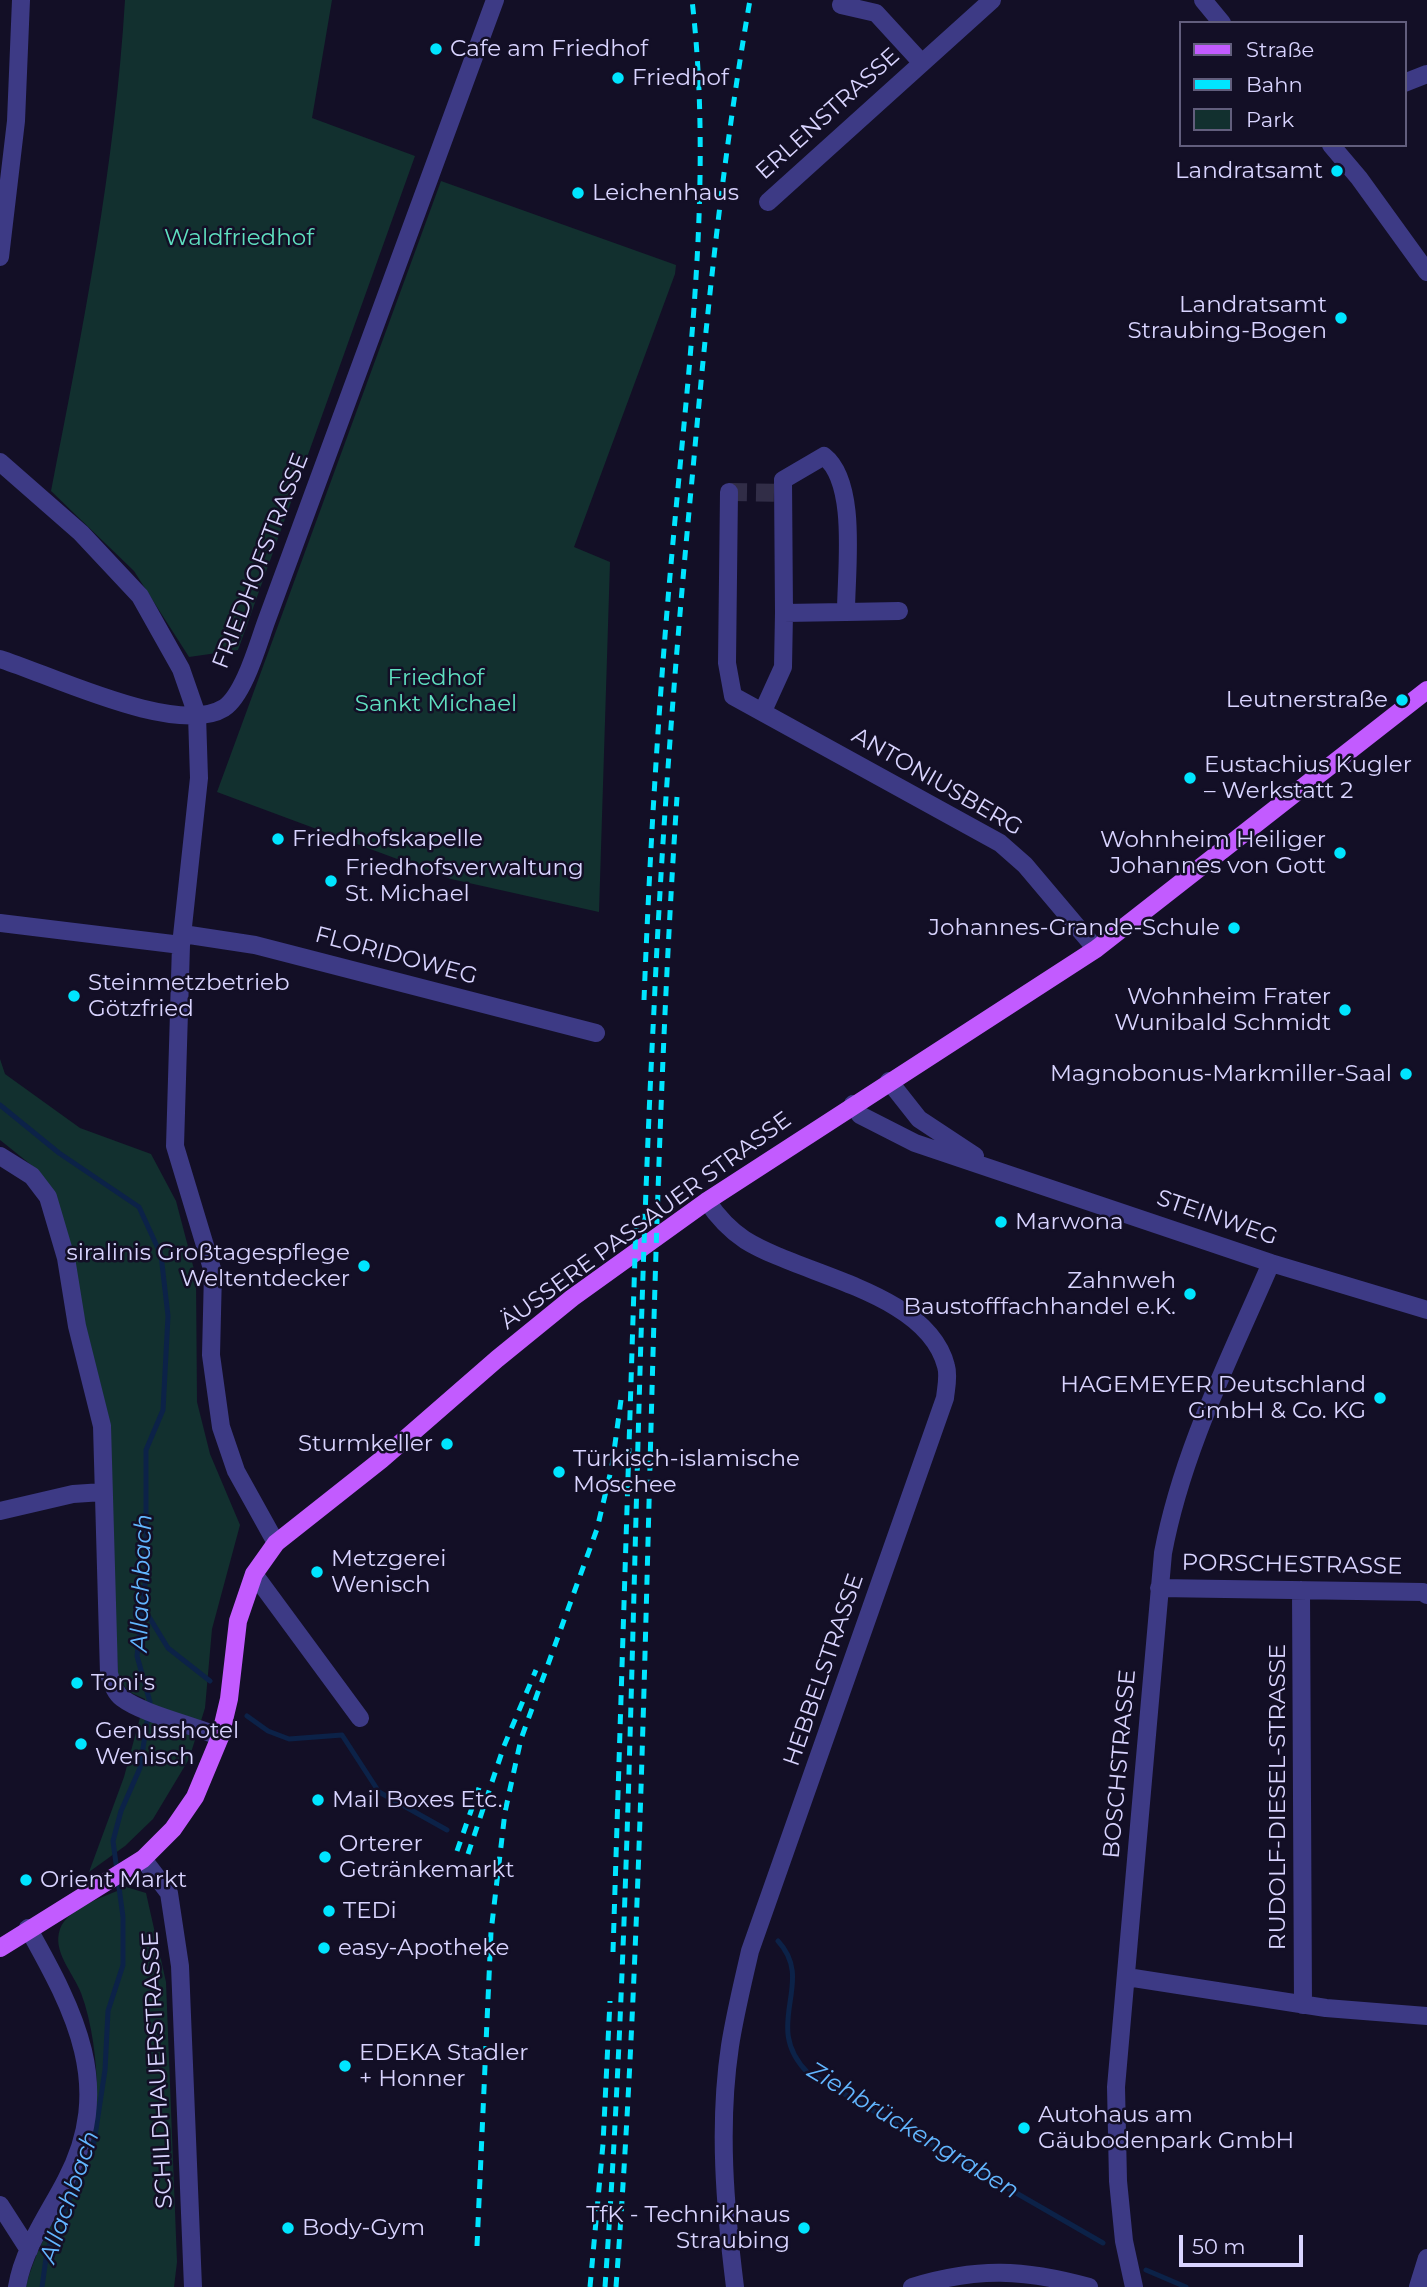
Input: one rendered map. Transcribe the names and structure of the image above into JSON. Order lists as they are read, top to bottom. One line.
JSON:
{"streets":{"main road":["ÄUSSERE PASSAUER STRASSE"],"street":["ERLENSTRASSE","FRIEDHOFSTRASSE","ANTONIUSBERG","FLORIDOWEG","STEINWEG","PORSCHESTRASSE","HEBBELSTRASSE","BOSCHSTRASSE","RUDOLF-DIESEL-STRASSE","SCHILDHAUERSTRASSE"]},"crossings":[["ANTONIUSBERG","ÄUSSERE PASSAUER STRASSE"],["STEINWEG","ÄUSSERE PASSAUER STRASSE"],["STEINWEG","BOSCHSTRASSE"],["ÄUSSERE PASSAUER STRASSE","HEBBELSTRASSE"],["ÄUSSERE PASSAUER STRASSE","SCHILDHAUERSTRASSE"],["PORSCHESTRASSE","BOSCHSTRASSE"],["PORSCHESTRASSE","RUDOLF-DIESEL-STRASSE"]],"water":["Allachbach","Ziehbrückengraben"],"parks":["Waldfriedhof","Friedhof Sankt Michael"],"places":["Cafe am Friedhof","Friedhof","Landratsamt","Leichenhaus","Landratsamt Straubing-Bogen","Leutnerstraße","Eustachius Kugler – Werkstatt 2","Friedhofskapelle","Wohnheim Heiliger Johannes von Gott","Friedhofsverwaltung St. Michael","Johannes-Grande-Schule","Steinmetzbetrieb Götzfried","Wohnheim Frater Wunibald Schmidt","Magnobonus-Markmiller-Saal","Marwona","siralinis Großtagespflege Weltentdecker","Zahnweh Baustofffachhandel e.K.","HAGEMEYER Deutschland GmbH & Co. KG","Sturmkeller","Türkisch-islamische Moschee","Metzgerei Wenisch","Toni's","Genusshotel Wenisch","Mail Boxes Etc.","Orterer Getränkemarkt","Orient Markt","TEDi","easy-Apotheke","EDEKA Stadler + Honner","Autohaus am Gäubodenpark GmbH","Body-Gym","TfK - Technikhaus Straubing"],"legend":["Straße","Bahn","Park"],"scale_bar":"50 m"}
